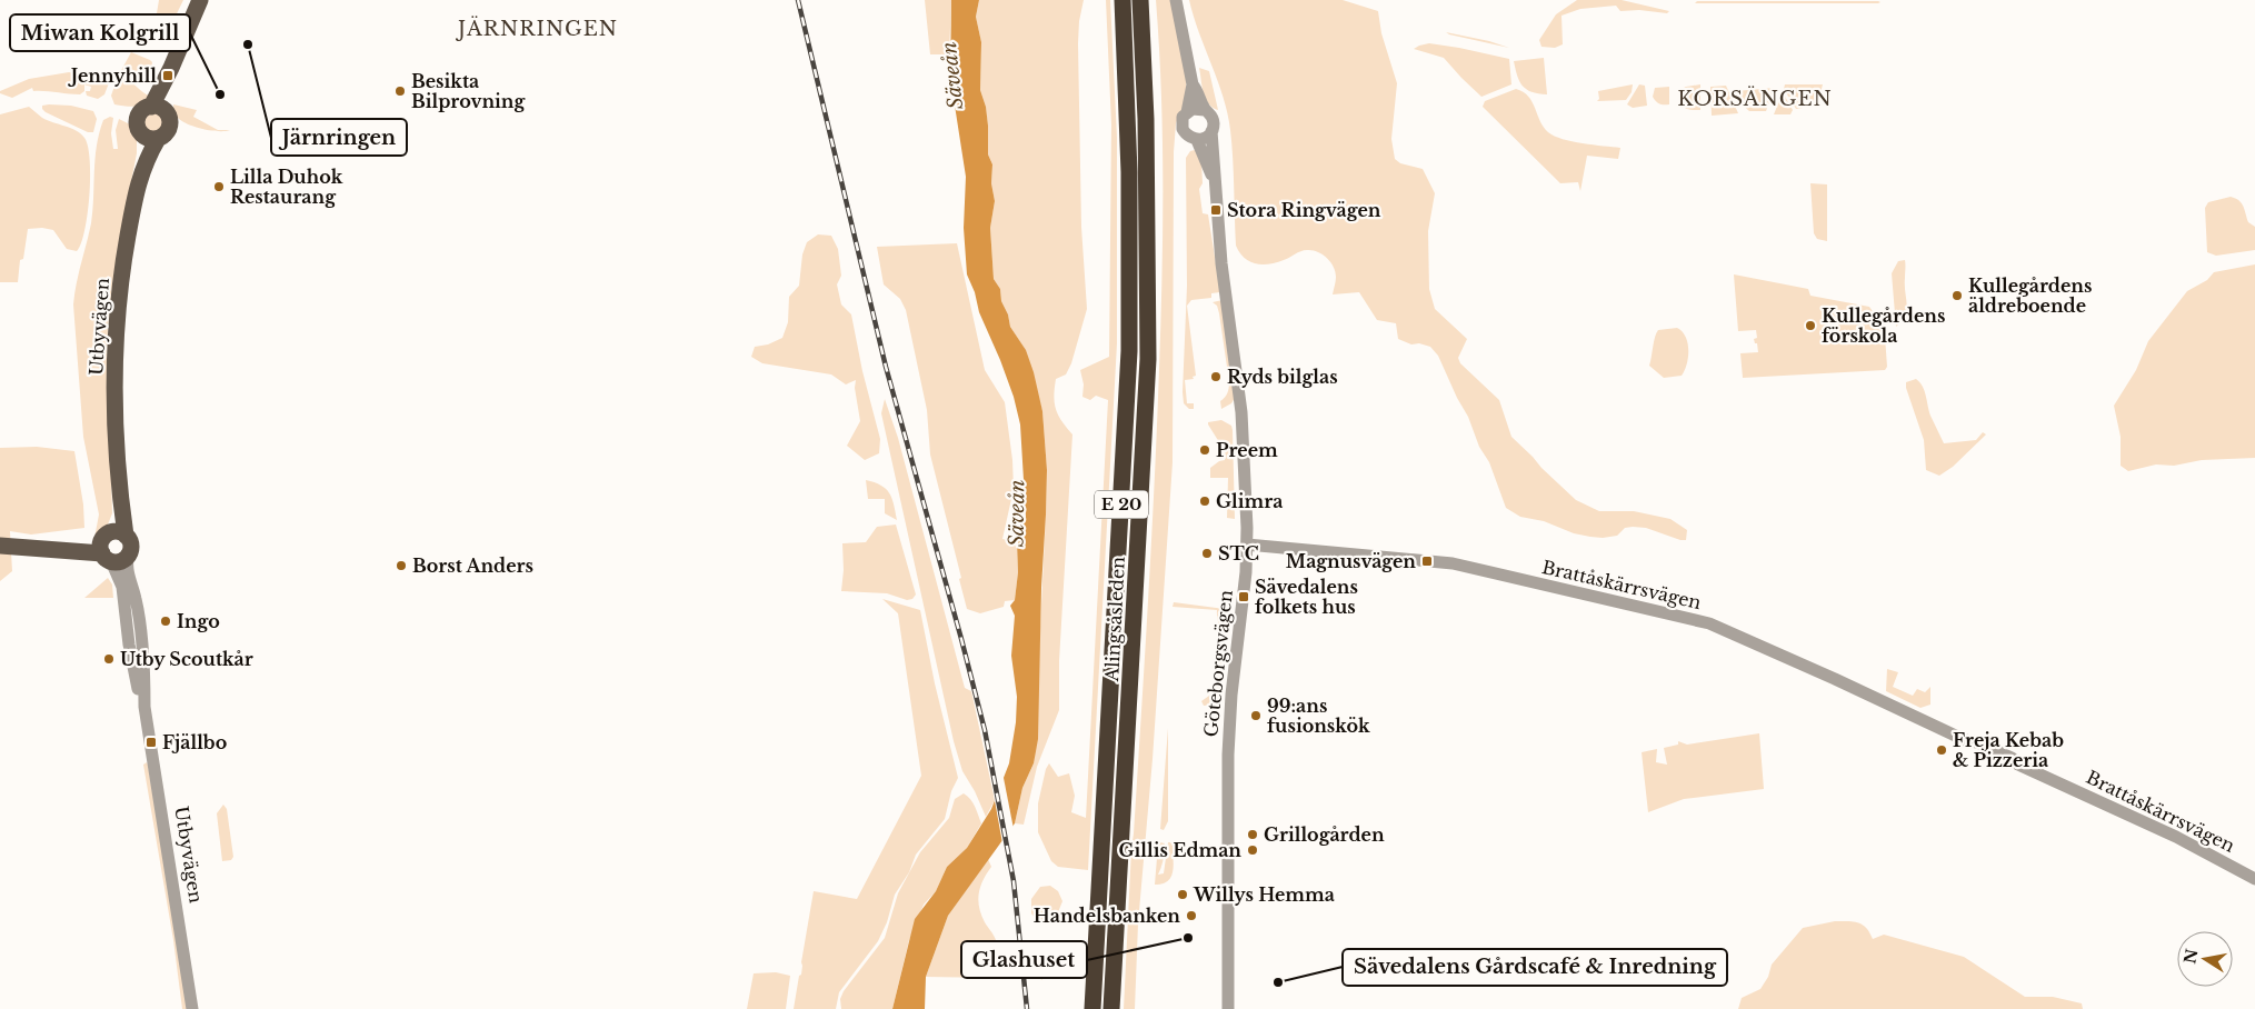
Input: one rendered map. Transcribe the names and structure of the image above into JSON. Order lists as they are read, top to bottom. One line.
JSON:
{"streets":{"highway":["E 20","Alingsåsleden"],"main road":["Utbyvägen"],"street":["Brattåskärrsvägen","Göteborgsvägen"]},"crossings":[["Brattåskärrsvägen","Göteborgsvägen"]],"districts":["JÄRNRINGEN","KORSÄNGEN"],"water":["Säveån"],"places":{"other":["Järnringen","Besikta Bilprovning","Miwan Kolgrill","Lilla Duhok Restaurang","Kullegårdens äldreboende","Kullegårdens förskola","Ryds bilglas","Preem","Glimra","STC","Borst Anders","Ingo","Utby Scoutkår","99:ans fusionskök","Freja Kebab & Pizzeria","Grillogården","Gillis Edman","Willys Hemma","Handelsbanken","Glashuset","Sävedalens Gårdscafé & Inredning"],"transit":["Jennyhill","Stora Ringvägen","Magnusvägen","Sävedalens folkets hus","Fjällbo"]},"north":"left"}
